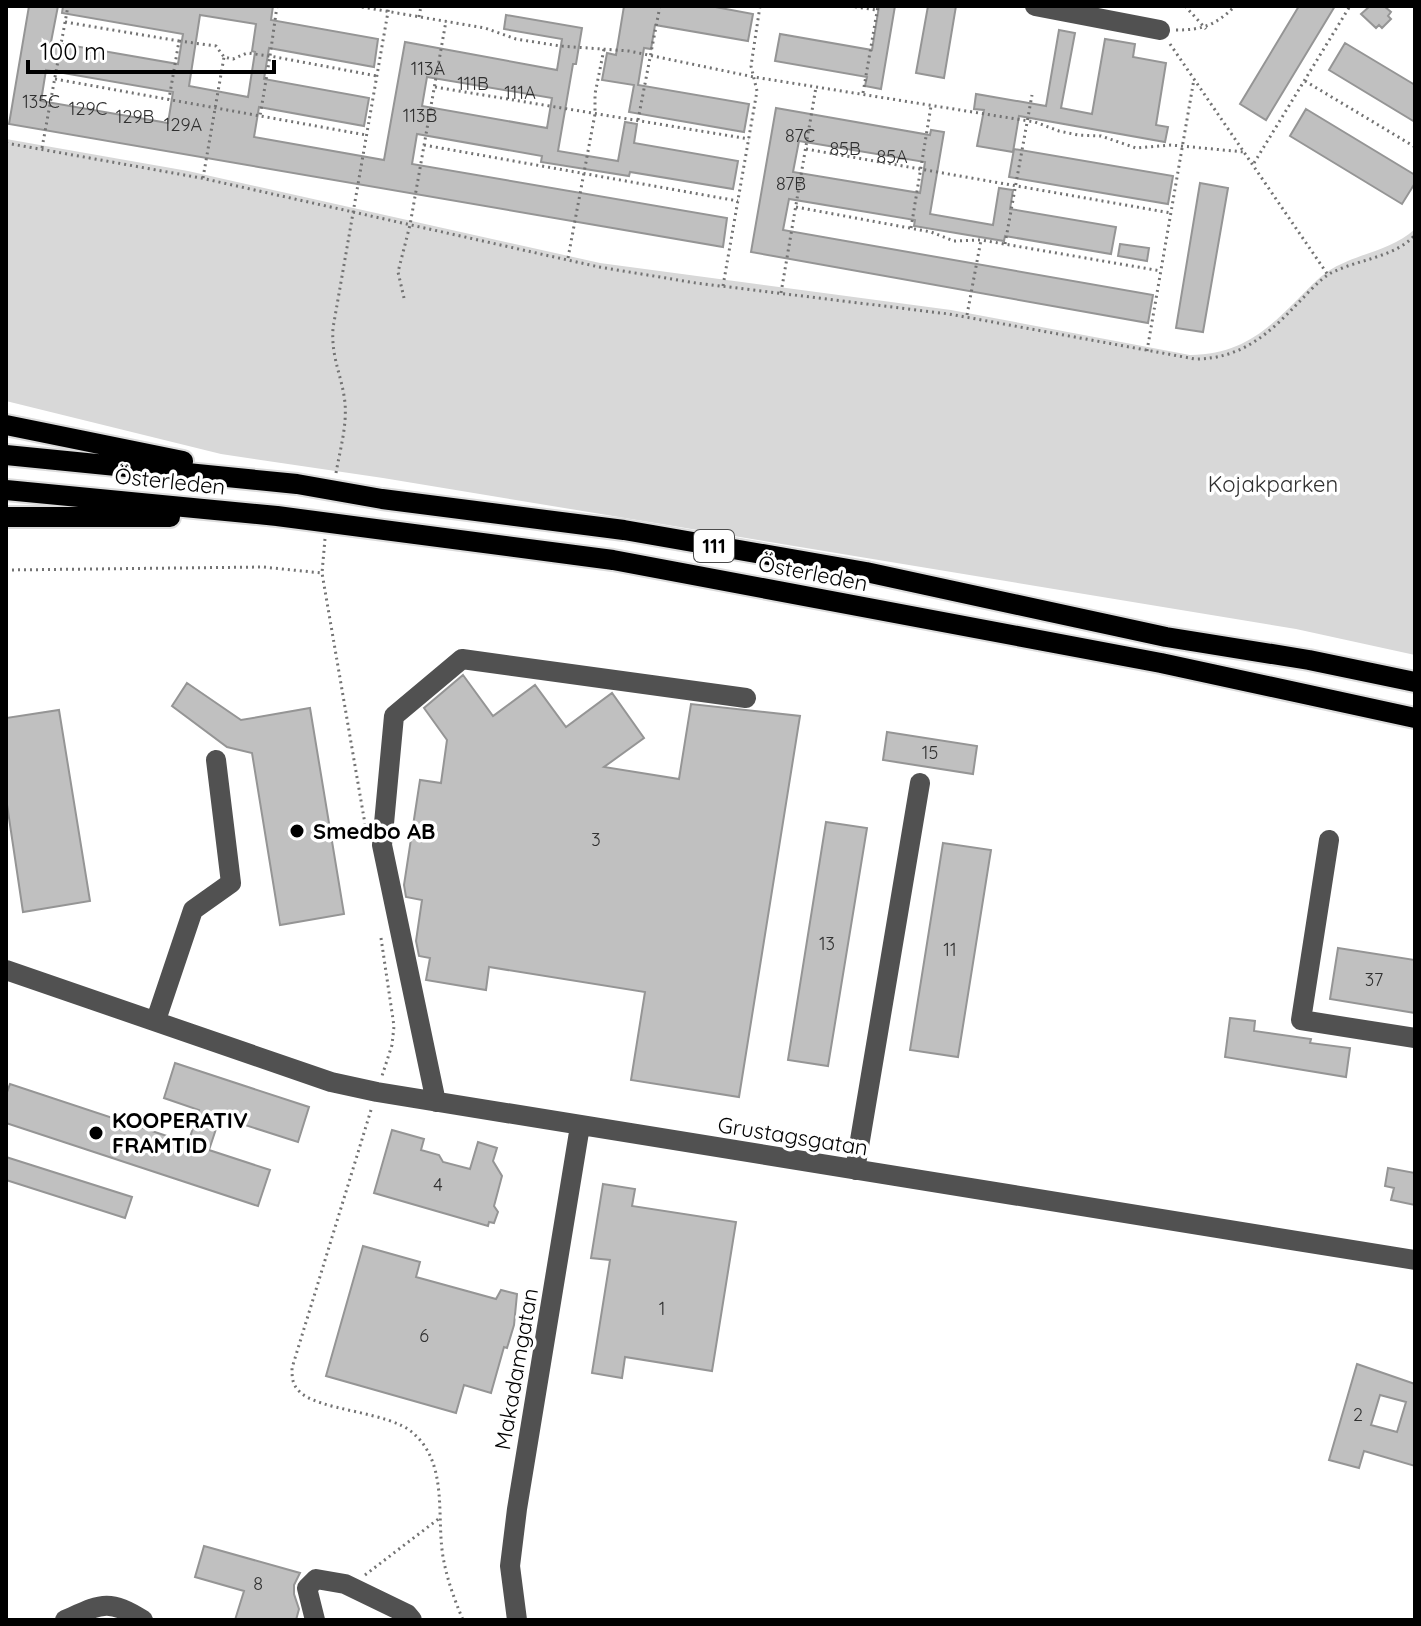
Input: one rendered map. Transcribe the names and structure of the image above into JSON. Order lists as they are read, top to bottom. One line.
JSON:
{"streets":{"main road":["Österleden","111"],"street":["Grustagsgatan","Makadamgatan"]},"crossings":[["Grustagsgatan","Makadamgatan"]],"parks":["Kojakparken"],"places":["Smedbo AB","KOOPERATIV FRAMTID"],"house_numbers":["113A","111B","111A","135C","129C","113B","129B","129A","87C","85B","85A","87B","15","3","13","11","37","4","1","6","2","8"],"scale_bar":"100 m"}
